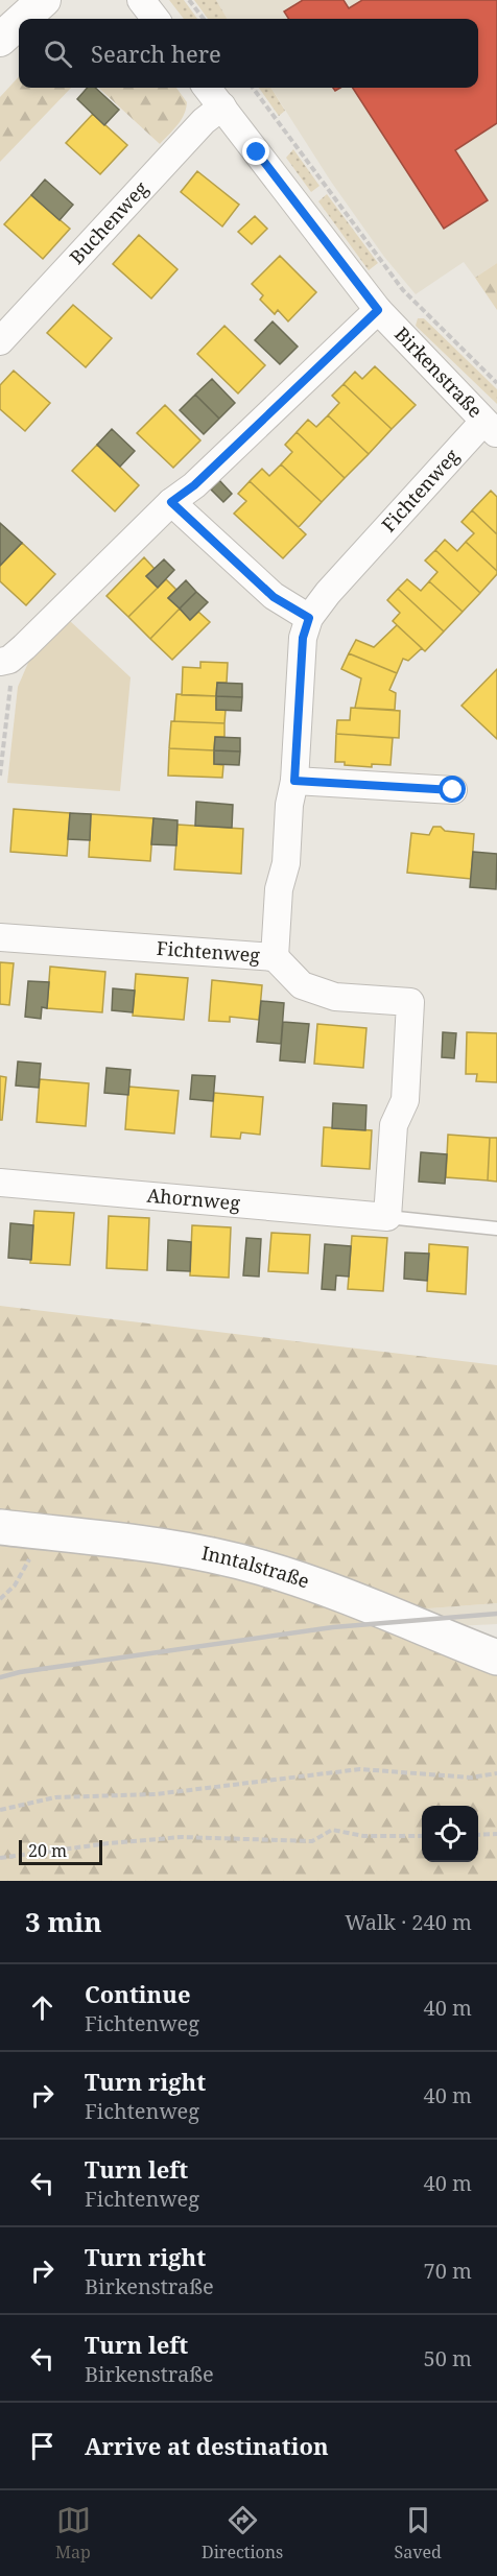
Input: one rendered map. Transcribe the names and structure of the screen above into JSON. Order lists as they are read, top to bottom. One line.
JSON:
{"streets":{"main road":["Inntalstraße"],"street":["Buchenweg","Birkenstraße","Fichtenweg","Ahornweg"]},"crossings":[["Buchenweg","Birkenstraße"],["Birkenstraße","Fichtenweg"]],"scale_bar":"20 m","page":{"search":"Search here","scale":"20 m","heading":["3 min","Walk · 240 m"],"list":[["Continue","Fichtenweg","40 m"],["Turn right","Fichtenweg","40 m"],["Turn left","Fichtenweg","40 m"],["Turn right","Birkenstraße","70 m"],["Turn left","Birkenstraße","50 m"],"Arrive at destination"],"nav":["Map","Directions","Saved"]}}
